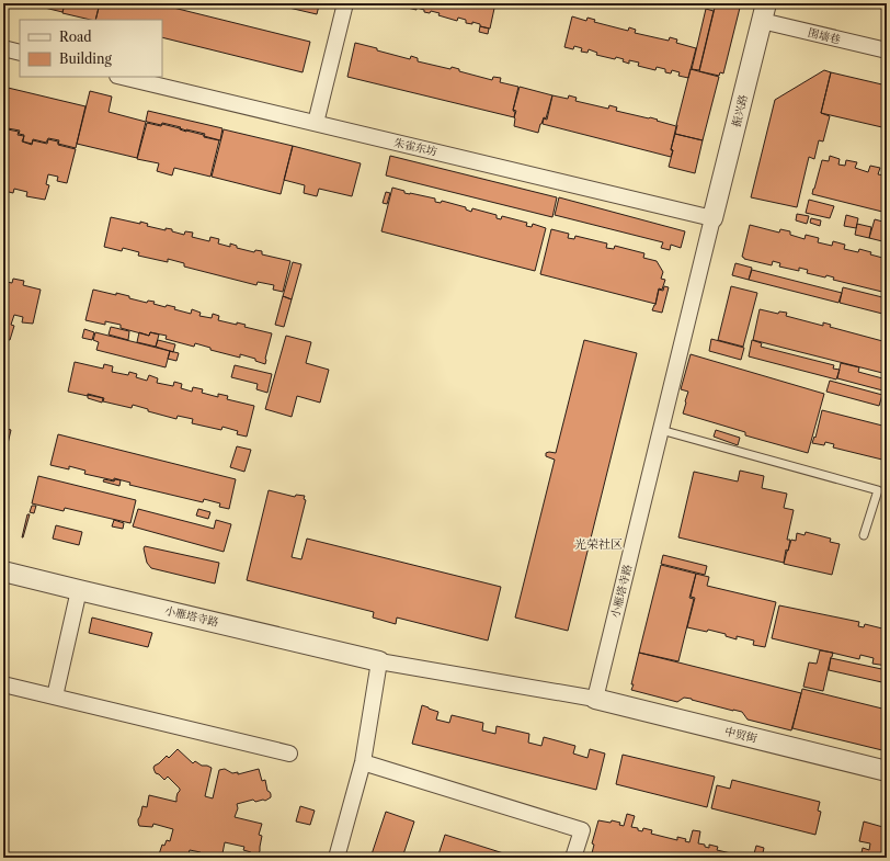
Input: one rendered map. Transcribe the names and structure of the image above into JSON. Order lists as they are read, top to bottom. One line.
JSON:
{"streets":{"street":["围墙巷","振兴路","朱雀东坊","小雁塔寺路","中贸街"]},"crossings":[["围墙巷","振兴路"],["振兴路","朱雀东坊"],["振兴路","小雁塔寺路"],["朱雀东坊","小雁塔寺路"],["小雁塔寺路","中贸街"]],"districts":["光荣社区"],"legend":["Road","Building"]}
